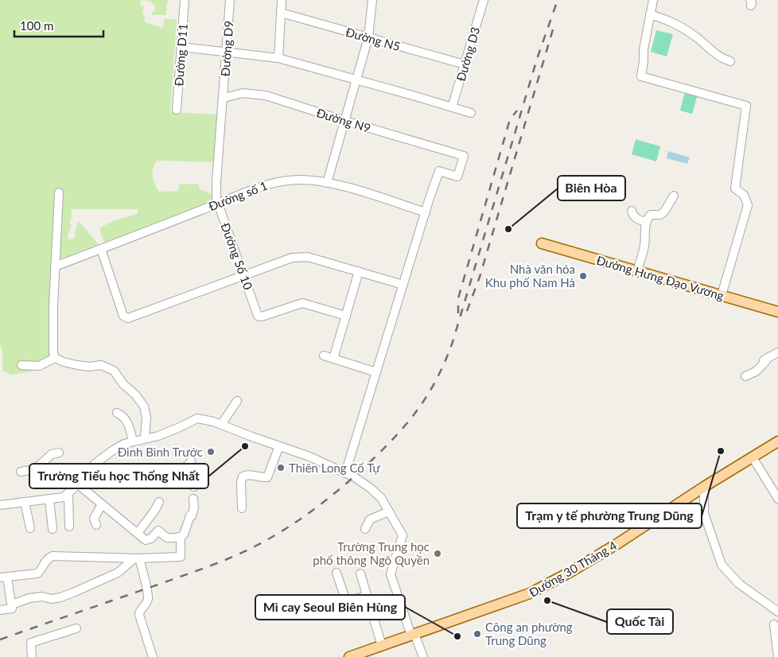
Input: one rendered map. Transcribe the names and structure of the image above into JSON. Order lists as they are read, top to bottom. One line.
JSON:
{"streets":{"main road":["Đường Hưng Đạo Vương","Đường 30 Tháng 4"],"street":["Đường N5","Đường D9","Đường D3","Đường D11","Đường N9","Đường số 1","Đường Số 10"]},"crossings":[["Đường N5","Đường D3"],["Đường D9","Đường N9"],["Đường D9","Đường Số 10"],["Đường N9","Đường số 1"],["Đường N9","Đường Số 10"],["Đường số 1","Đường Số 10"]],"places":["Biên Hòa","Nhà văn hóa Khu phố Nam Hà","Trường Tiểu học Thống Nhất","Trạm y tế phường Trung Dũng","Đình Bình Trước","Thiên Long Cổ Tự","Trường Trung học phổ thông Ngô Quyền","Quốc Tài","Công an phường Trung Dũng","Mì cay Seoul Biên Hùng"],"scale_bar":"100 m"}
